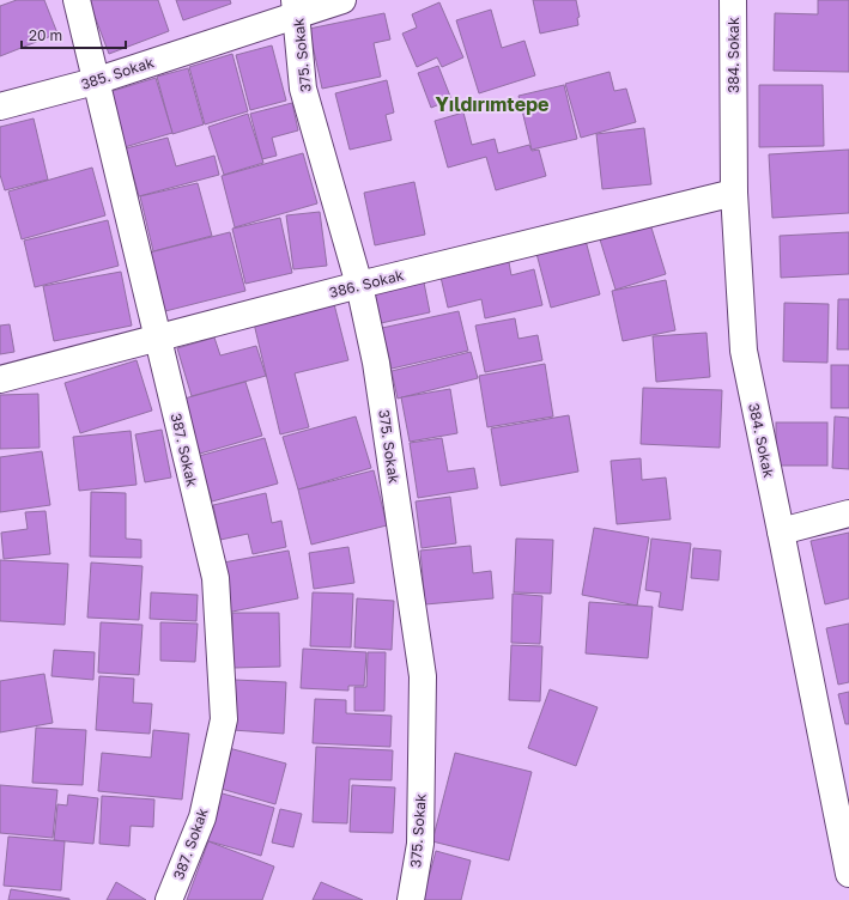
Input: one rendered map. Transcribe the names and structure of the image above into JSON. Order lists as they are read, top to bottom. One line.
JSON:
{"streets":{"street":["375. Sokak","384. Sokak","385. Sokak","386. Sokak","387. Sokak"]},"crossings":[["375. Sokak","385. Sokak"],["375. Sokak","386. Sokak"],["384. Sokak","386. Sokak"],["385. Sokak","387. Sokak"],["386. Sokak","387. Sokak"]],"districts":["Yıldırımtepe"],"scale_bar":"20 m"}
